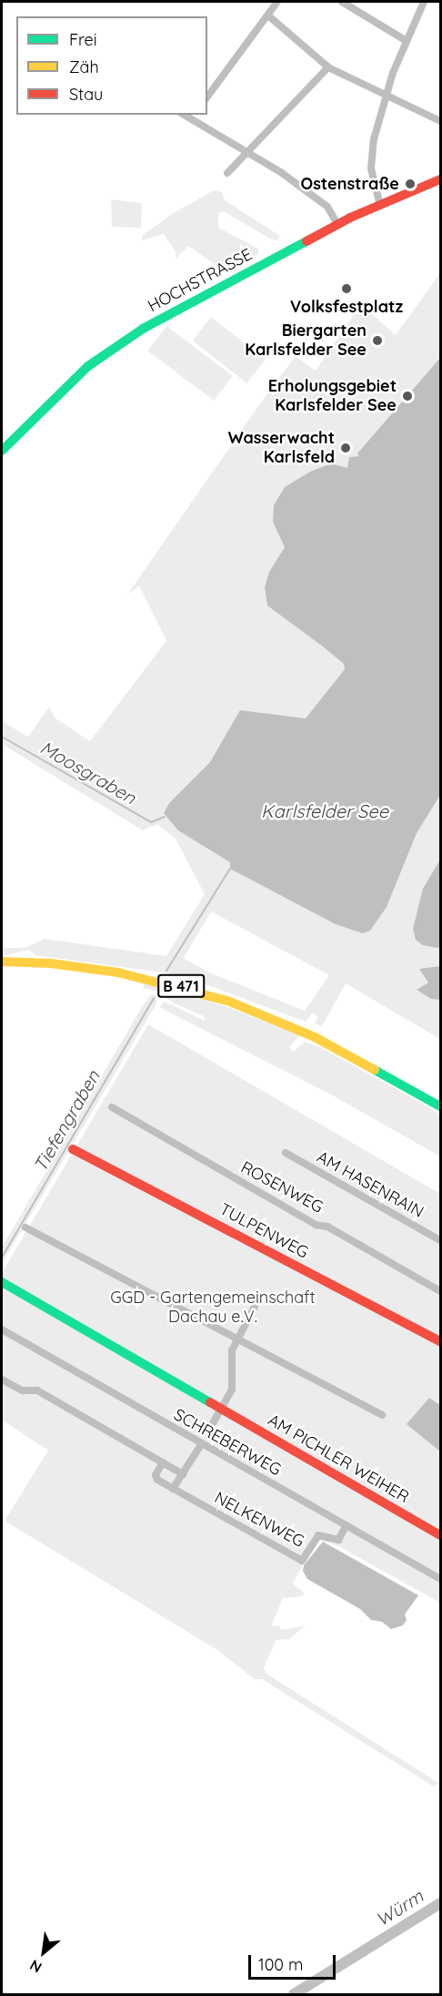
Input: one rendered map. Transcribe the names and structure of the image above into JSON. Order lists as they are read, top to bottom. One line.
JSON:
{"streets":{"main road":["HOCHSTRASSE","B 471","TULPENWEG","AM PICHLER WEIHER"],"street":["AM HASENRAIN","ROSENWEG","SCHREBERWEG","NELKENWEG"]},"crossings":[["SCHREBERWEG","NELKENWEG"]],"water":["Moosgraben","Karlsfelder See","Tiefengraben","Würm"],"parks":["GGD - Gartengemeinschaft Dachau e.V."],"places":["Ostenstraße","Volksfestplatz","Biergarten Karlsfelder See","Erholungsgebiet Karlsfelder See","Wasserwacht Karlsfeld"],"legend":["Frei","Zäh","Stau"],"scale_bar":"100 m","north":"bottom left"}
